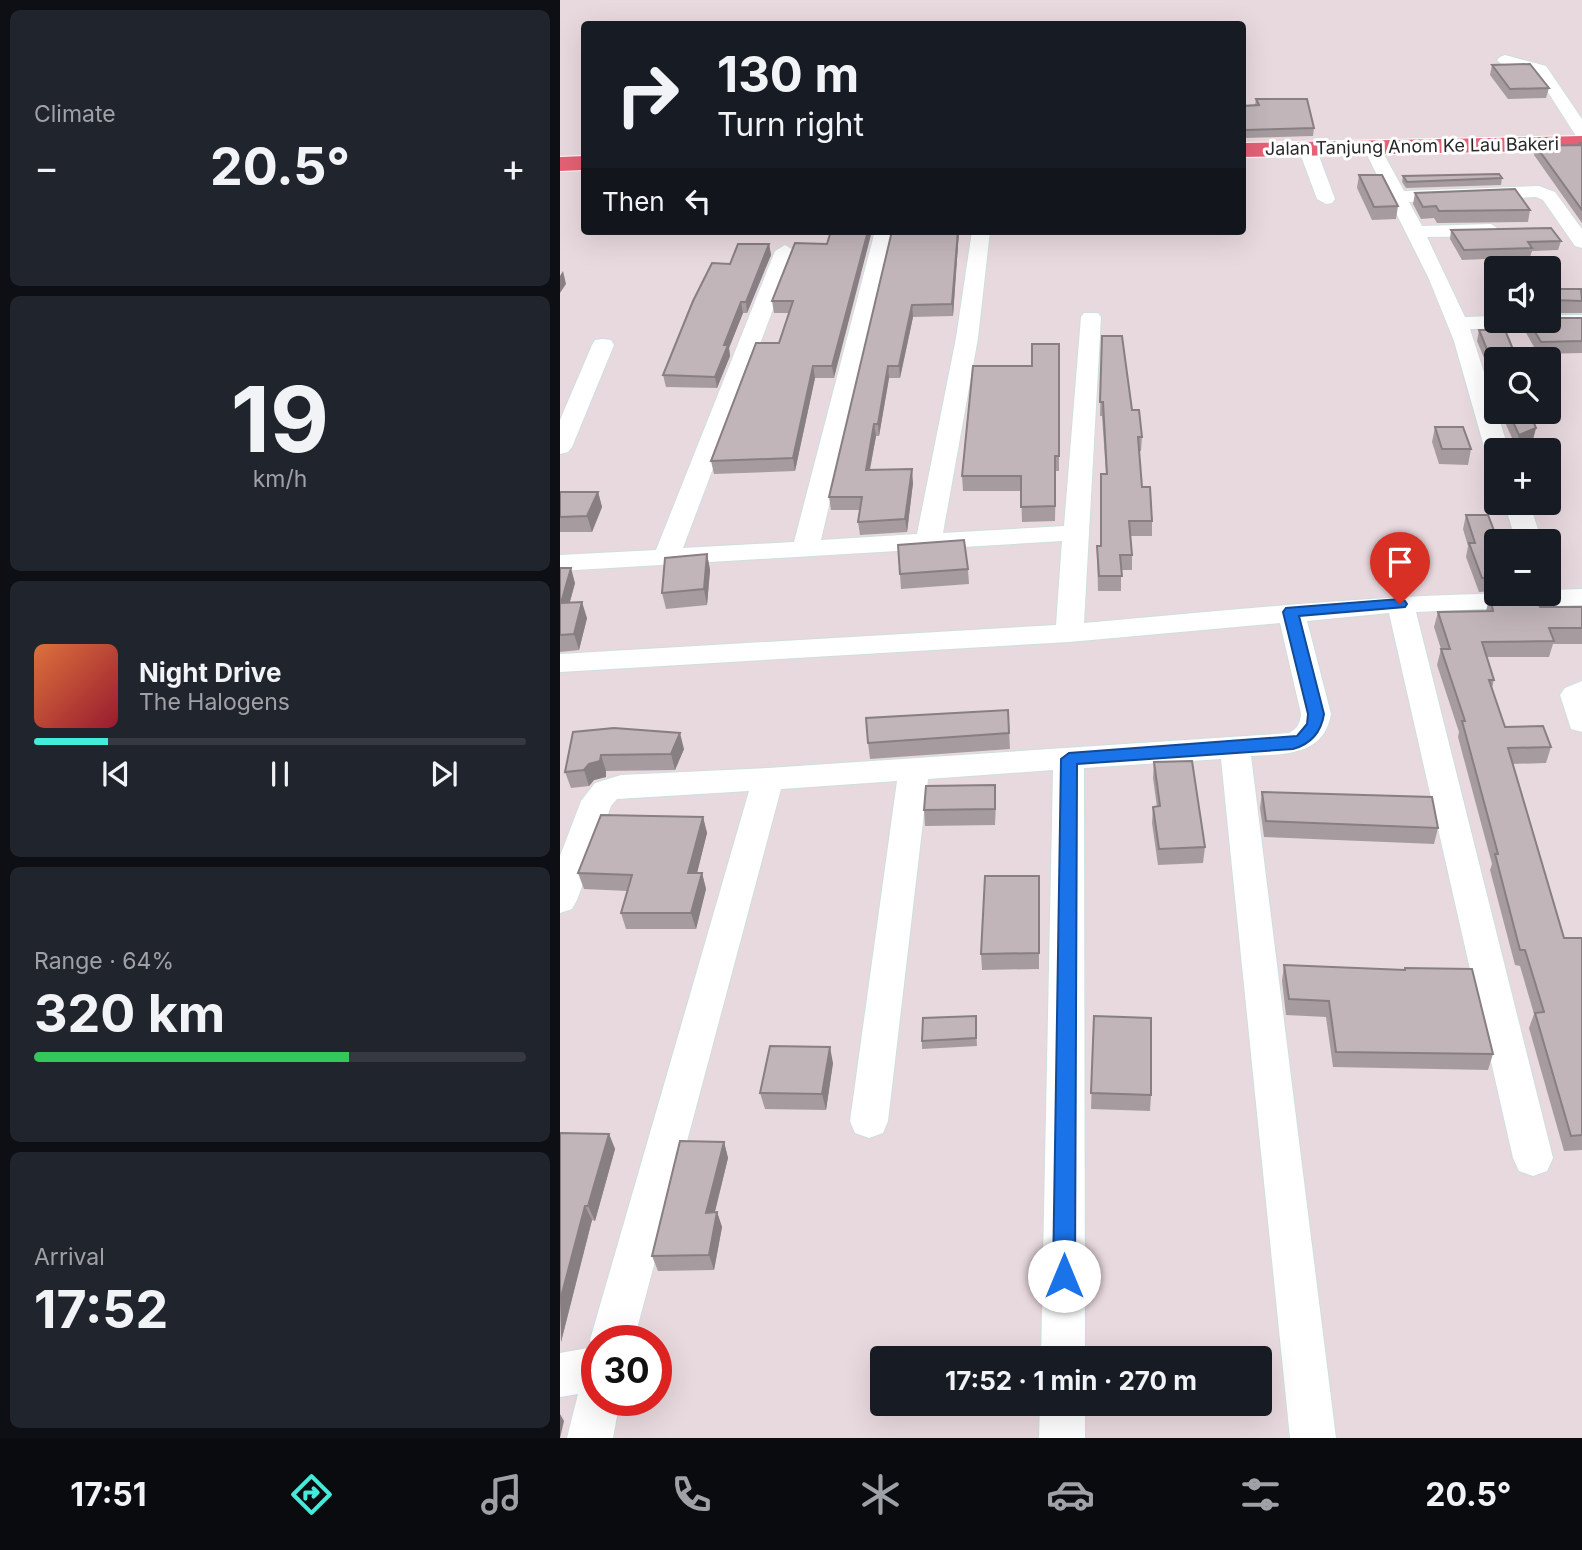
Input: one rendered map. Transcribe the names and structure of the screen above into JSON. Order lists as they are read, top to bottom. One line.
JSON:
{"streets":{"main road":["Jalan Tanjung Anom Ke Lau Bakeri"]},"page":{"tile":["Climate",["19","km/h"],["Range · 64%","320 km"],["Arrival","17:52"]],"turn":["130 m","Turn right"],"heat":["−","20.5°","+"],"then":"Then","map_buttons":["+","−"],"song":["Night Drive","The Halogens"],"limit":"30","trip":"17:52 · 1 min · 270 m","tabs":["17:51","20.5°"]}}
